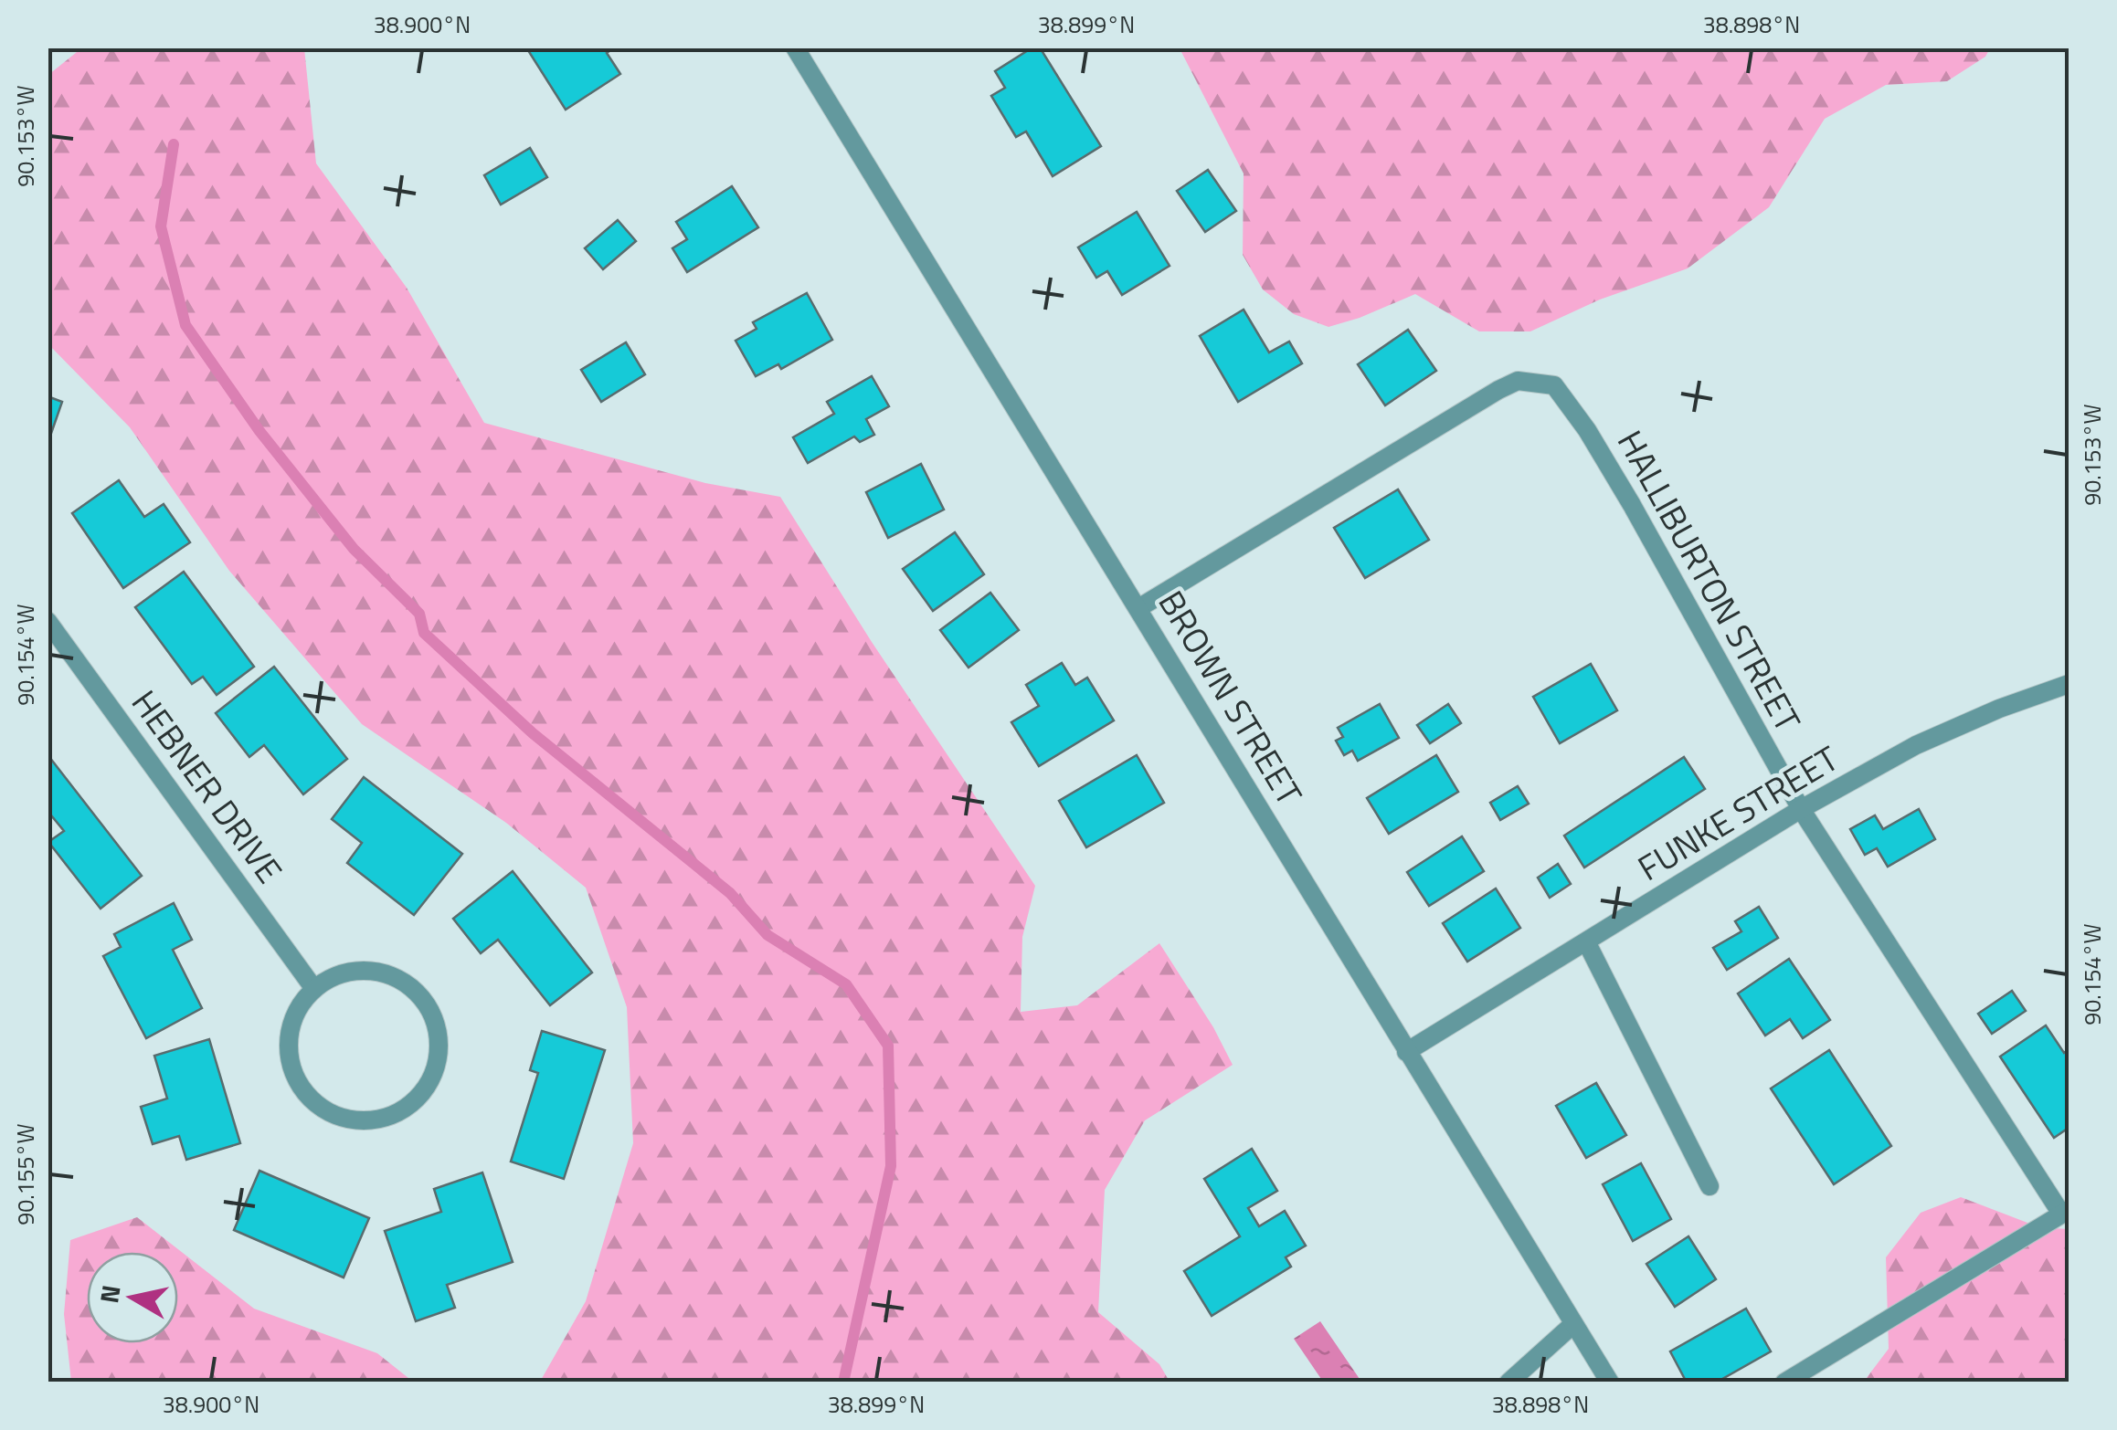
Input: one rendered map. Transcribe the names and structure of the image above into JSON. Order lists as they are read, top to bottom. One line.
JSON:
{"streets":{"street":["HALLIBURTON STREET","BROWN STREET","HEBNER DRIVE","FUNKE STREET"]},"crossings":[["HALLIBURTON STREET","BROWN STREET"],["HALLIBURTON STREET","FUNKE STREET"],["BROWN STREET","FUNKE STREET"]],"north":"left","coordinates":["38.900°N","38.899°N","38.898°N","90.153°W","90.154°W","90.155°W"]}
